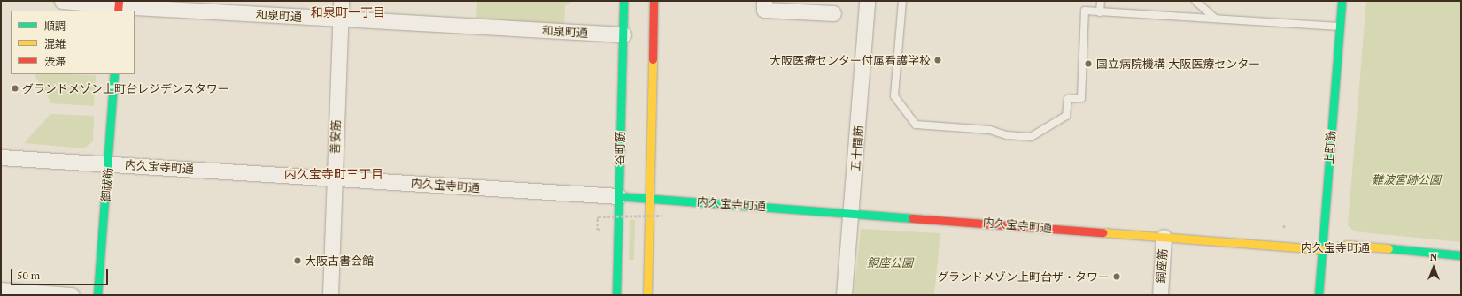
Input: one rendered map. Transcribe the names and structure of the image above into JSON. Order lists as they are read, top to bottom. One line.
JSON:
{"streets":{"street":["和泉町通","善安筋","上町筋","谷町筋","五十間筋","内久宝寺町通","御祓筋","銅座筋"]},"crossings":[["和泉町通","善安筋"],["和泉町通","谷町筋"],["善安筋","内久宝寺町通"],["上町筋","内久宝寺町通"],["谷町筋","内久宝寺町通"],["五十間筋","内久宝寺町通"],["内久宝寺町通","御祓筋"],["内久宝寺町通","銅座筋"]],"districts":["和泉町一丁目","内久宝寺町三丁目"],"parks":["難波宮跡公園","銅座公園"],"places":["大阪医療センター付属看護学校","国立病院機構 大阪医療センター","グランドメゾン上町台レジデンスタワー","大阪古書会館","グランドメゾン上町台ザ・タワー"],"legend":["順調","混雑","渋滞"],"scale_bar":"50 m","north":"top"}
